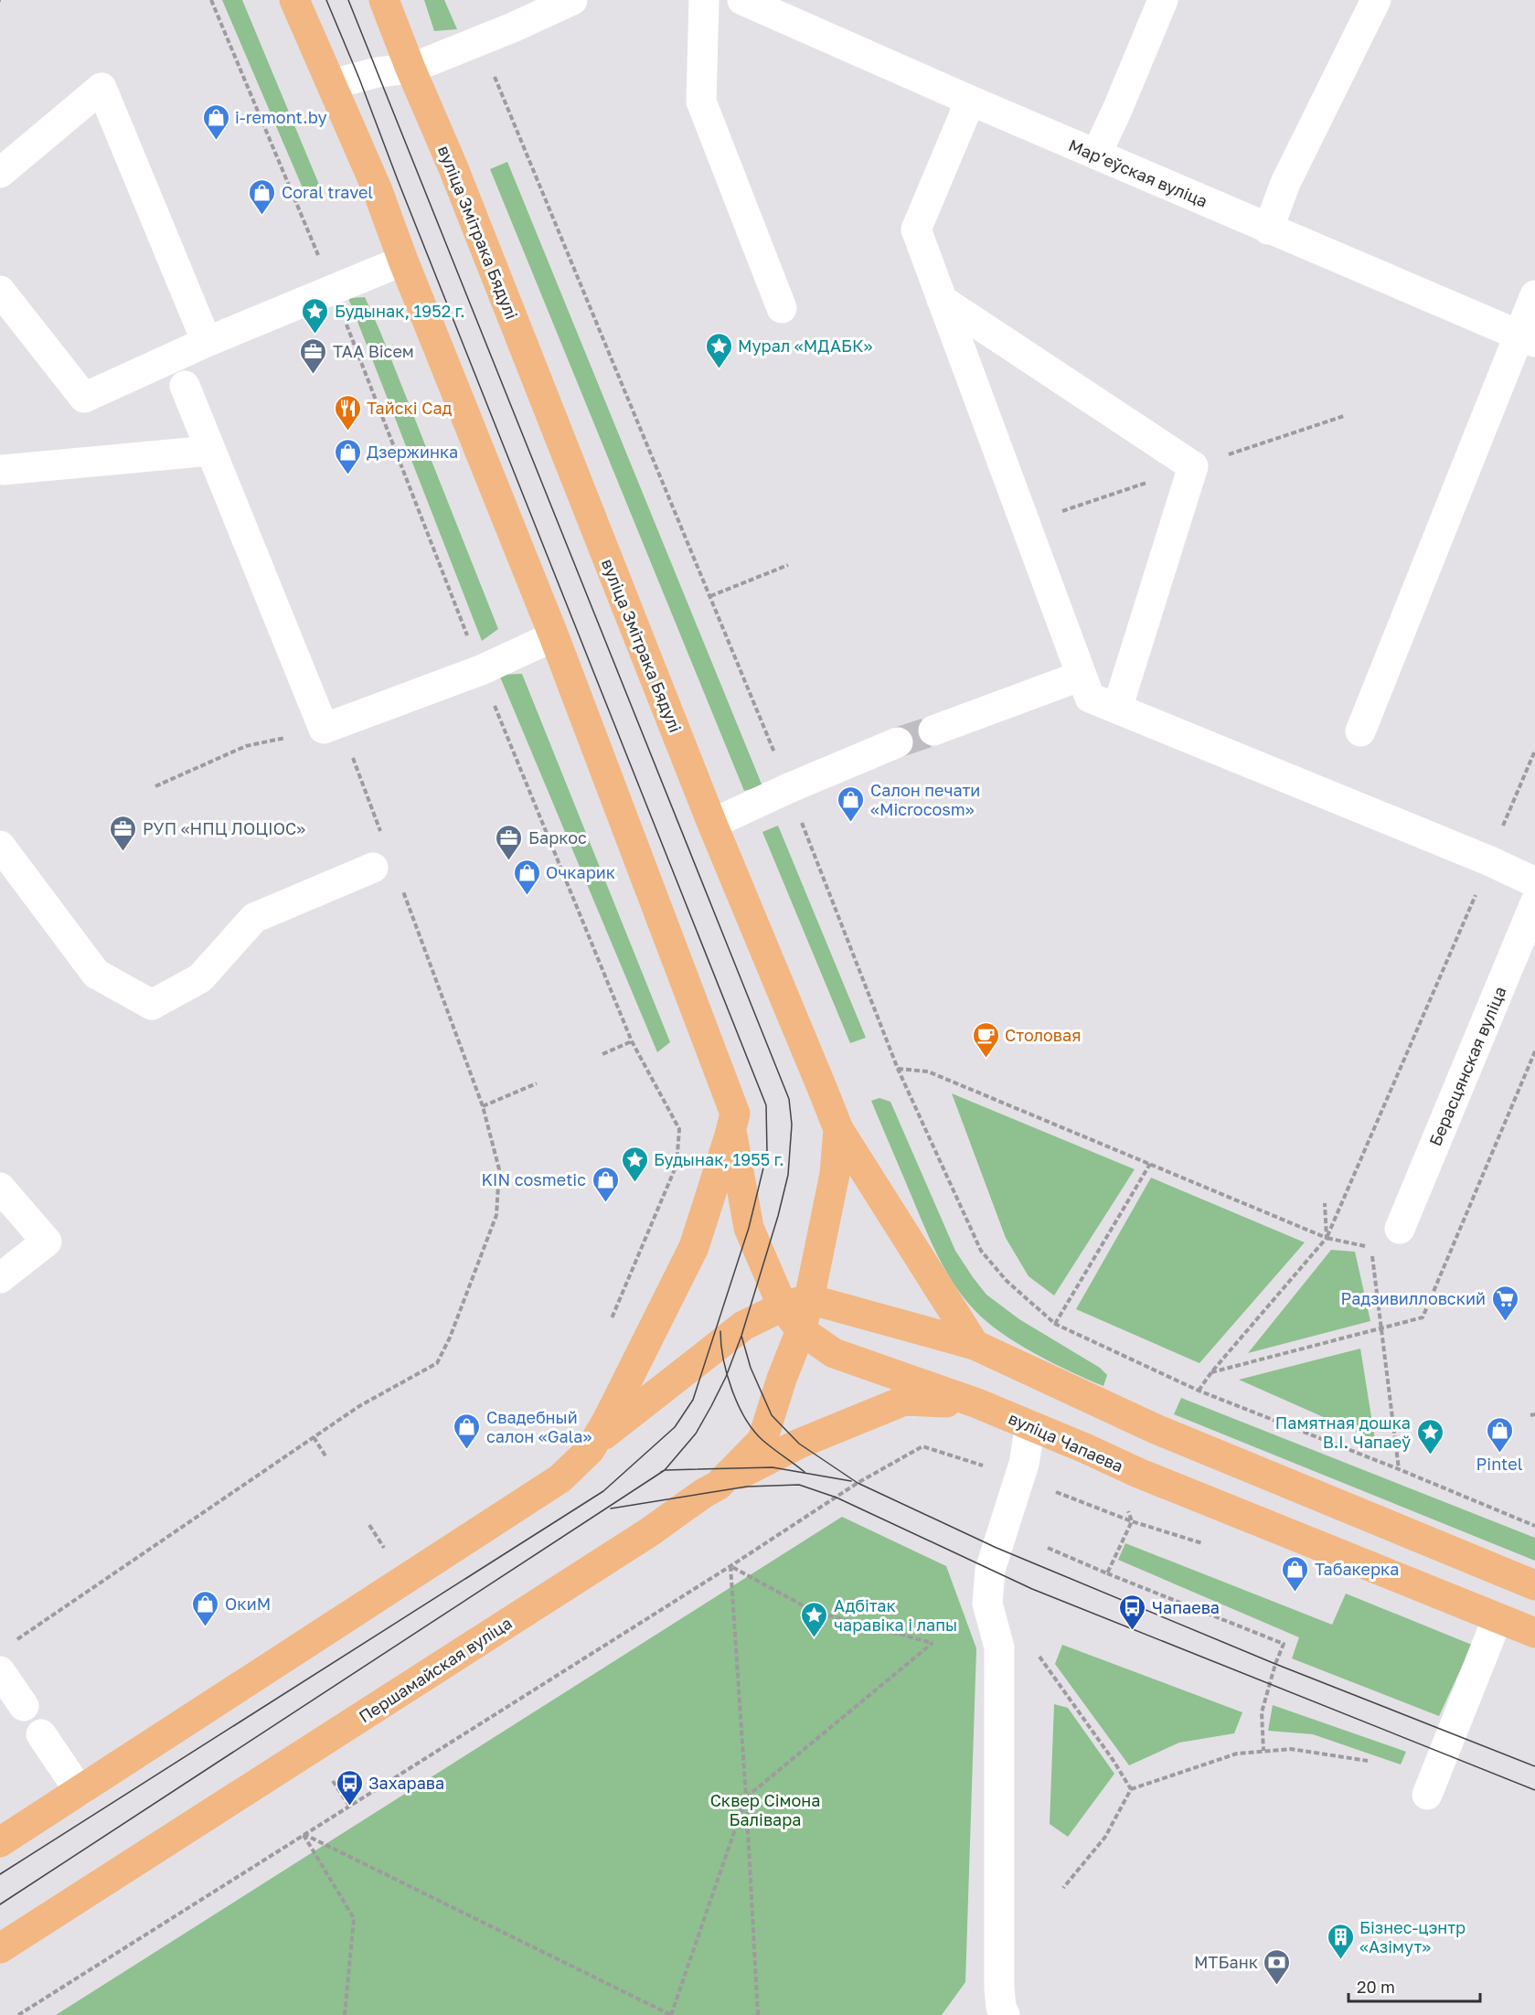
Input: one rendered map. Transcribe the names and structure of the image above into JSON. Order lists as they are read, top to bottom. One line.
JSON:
{"streets":{"main road":["вуліца Змітрака Бядулі","вуліца Чапаева","Першамайская вуліца"],"street":["Марʼеўская вуліца","Берасцянская вуліца"]},"crossings":[["вуліца Змітрака Бядулі","вуліца Чапаева"],["вуліца Змітрака Бядулі","Першамайская вуліца"],["вуліца Чапаева","Першамайская вуліца"]],"parks":["Сквер Сімона Балівара"],"places":{"shop":["i-remont.by","Coral travel","Дзержинка","Салон печати «Microcosm»","Очкарик","KIN cosmetic","Свадебный салон «Gala»","Pintel","Табакерка","ОкиМ"],"place":["Будынак, 1952 г.","Мурал «МДАБК»","Будынак, 1955 г.","Памятная дошка В.І. Чапаеў","Адбітак чаравіка і лапы"],"office":["ТАА Вісем","РУП «НПЦ ЛОЦІОС»","Баркос"],"restaurant":["Тайскі Сад"],"cafe":["Столовая"],"supermarket":["Радзивилловский"],"bus stop":["Чапаева","Захарава"],"building":["Бізнес-цэнтр «Азімут»"],"bank":["МТБанк"]},"scale_bar":"20 m"}
